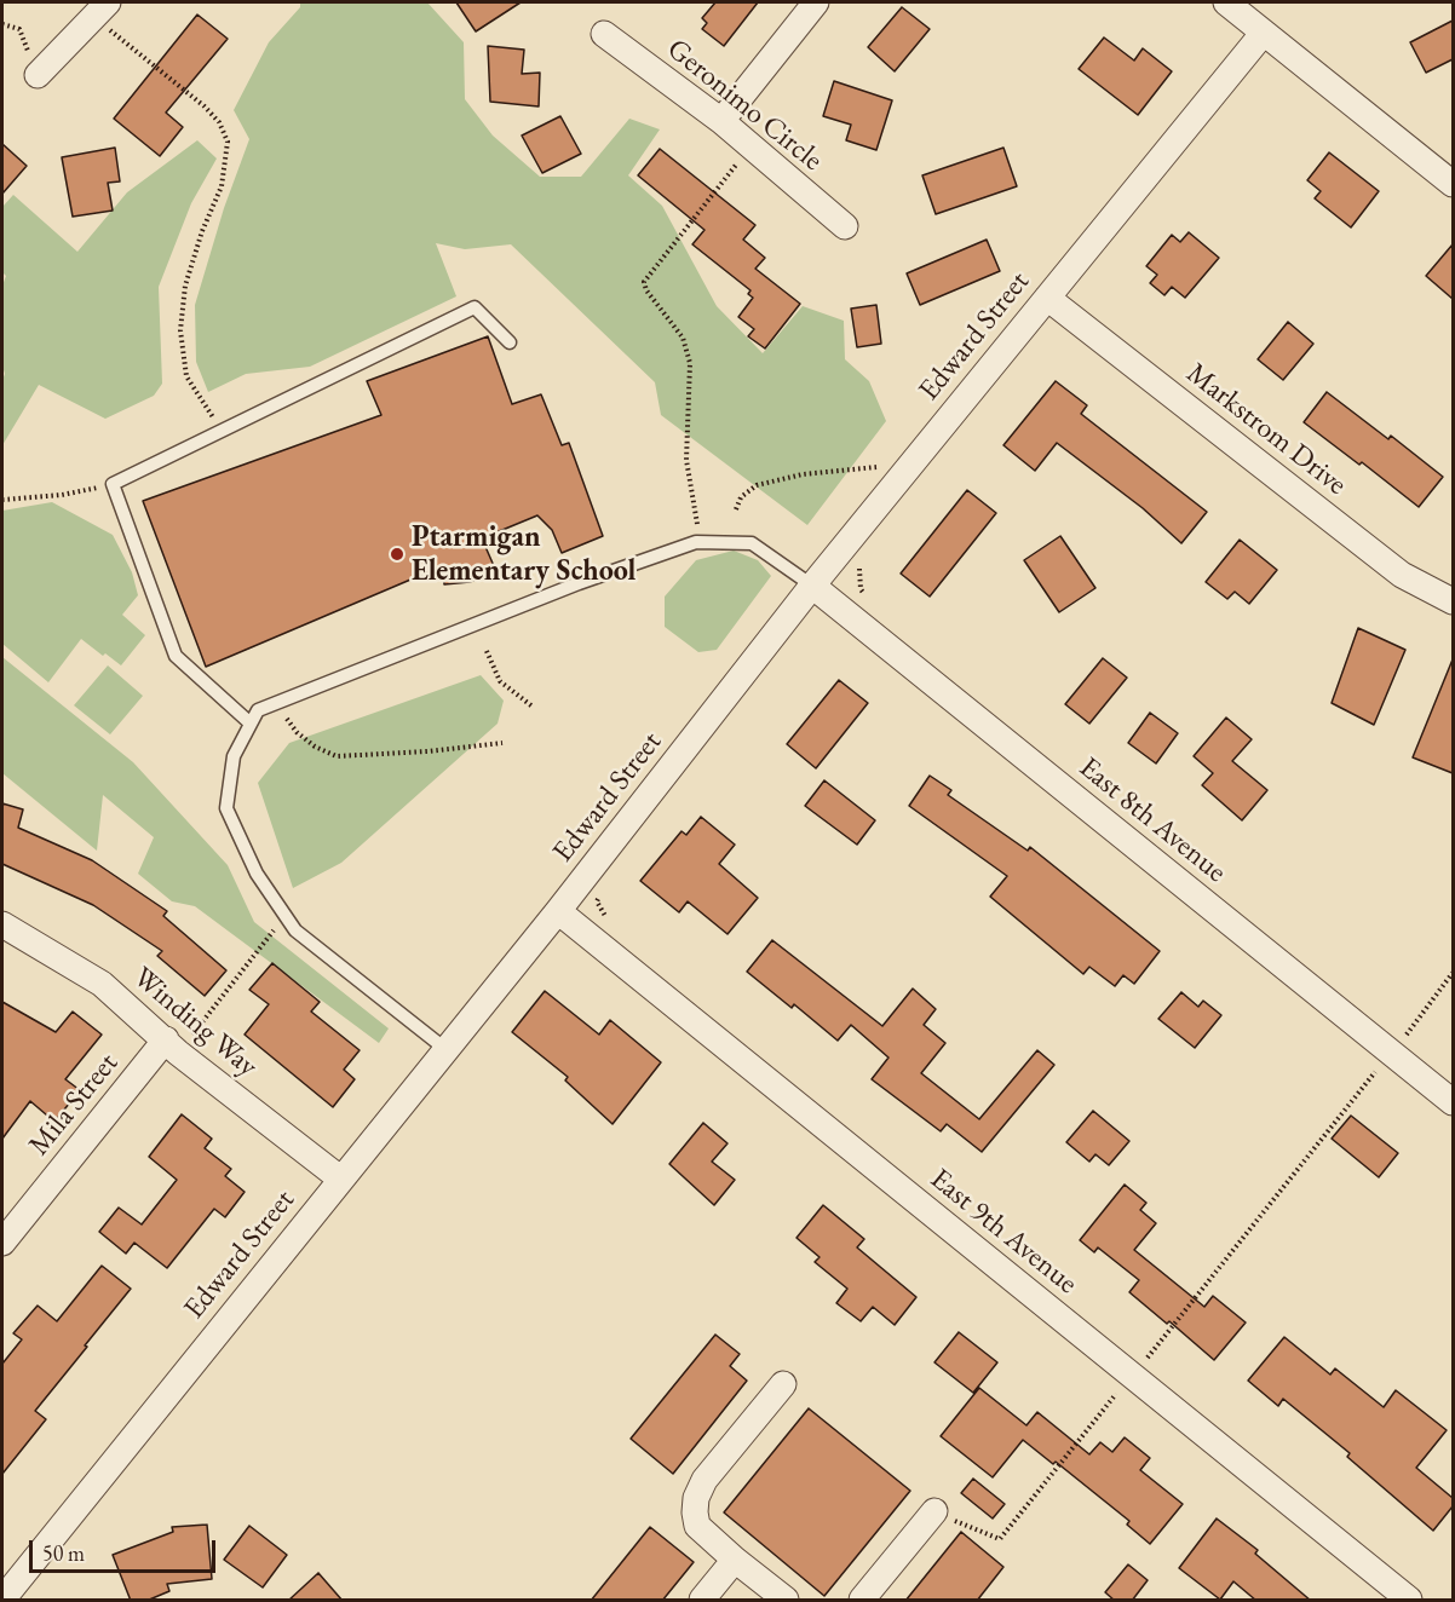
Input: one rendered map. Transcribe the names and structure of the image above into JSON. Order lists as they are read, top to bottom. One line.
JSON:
{"streets":{"street":["Geronimo Circle","Edward Street","Markstrom Drive","East 8th Avenue","Winding Way","Mila Street","East 9th Avenue"]},"crossings":[["Edward Street","Markstrom Drive"],["Edward Street","East 8th Avenue"],["Edward Street","Winding Way"],["Edward Street","East 9th Avenue"],["Winding Way","Mila Street"]],"places":["Ptarmigan Elementary School"],"scale_bar":"50 m"}
